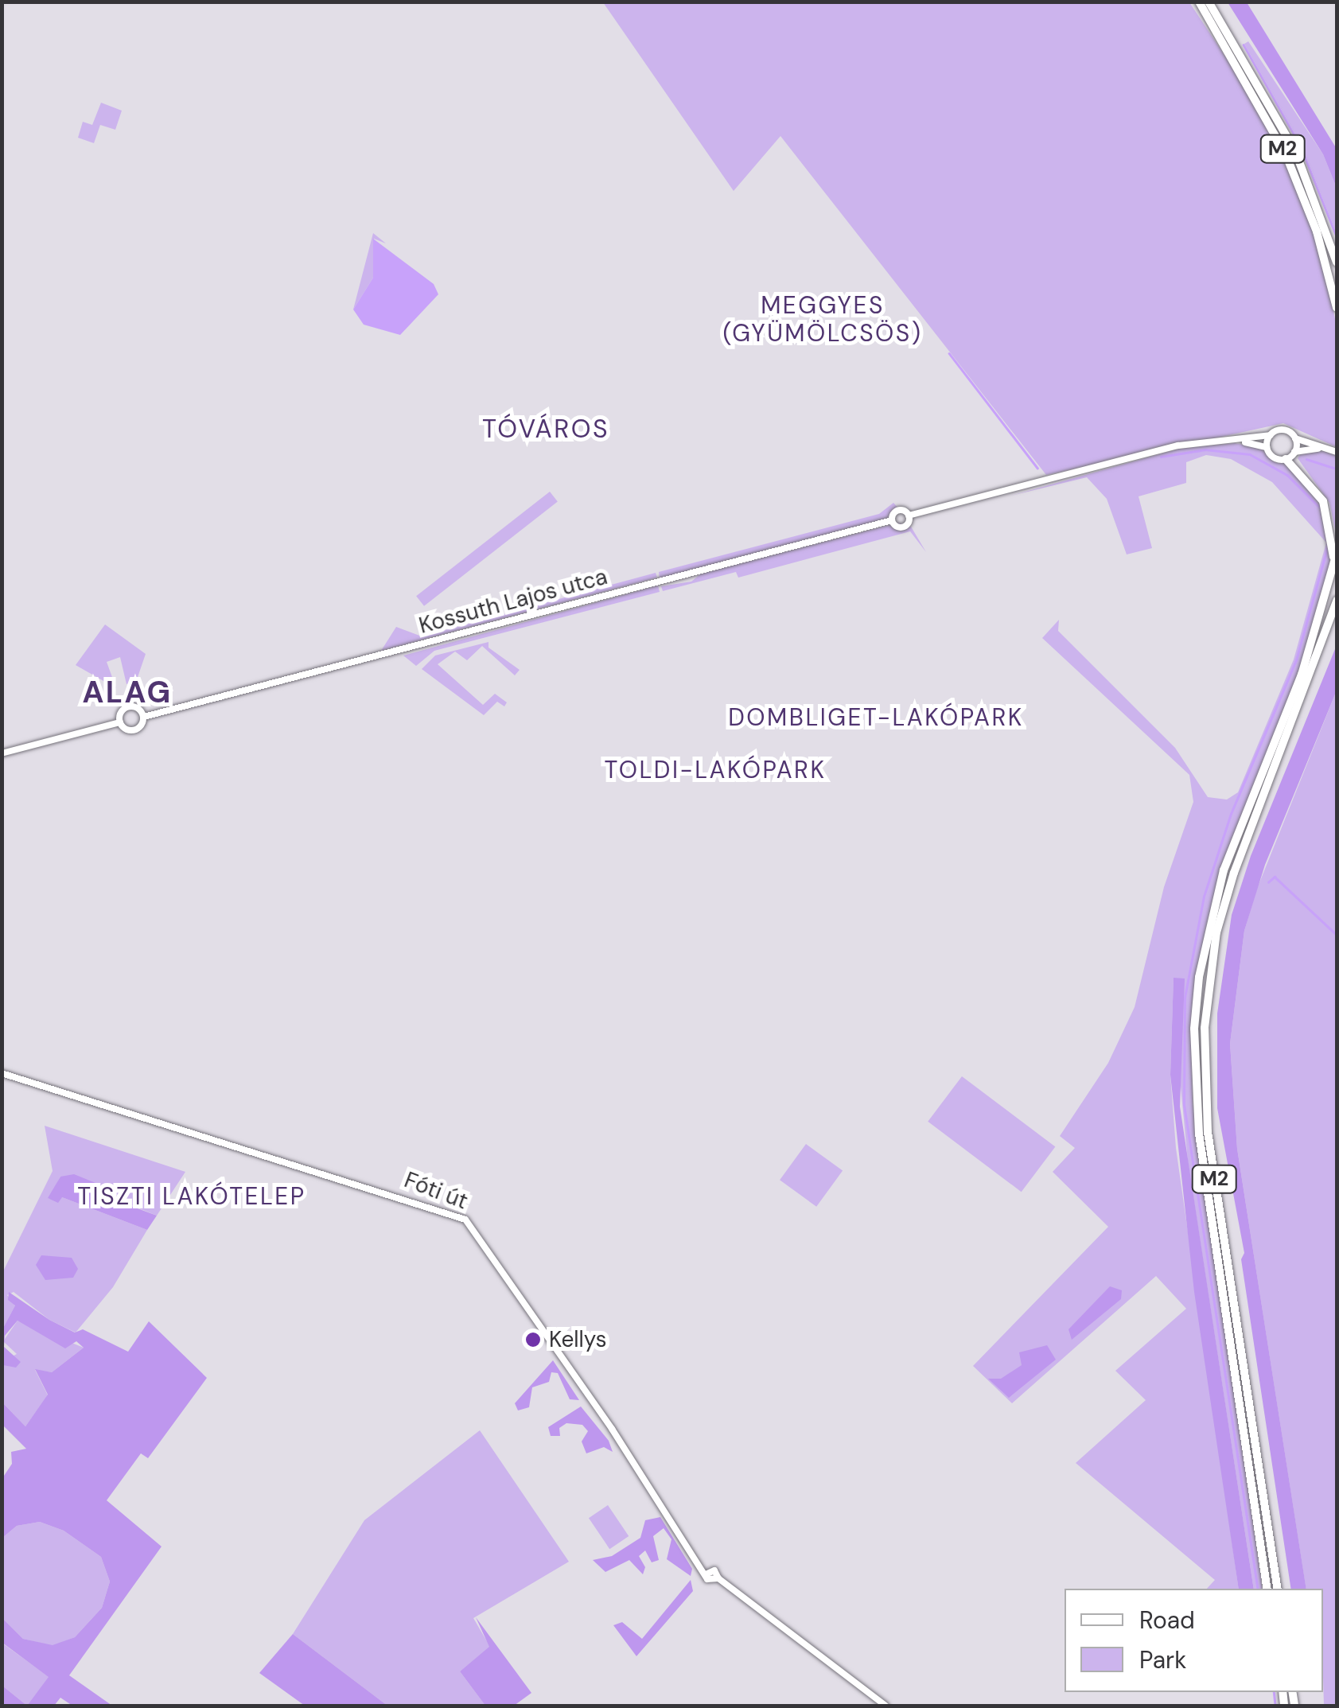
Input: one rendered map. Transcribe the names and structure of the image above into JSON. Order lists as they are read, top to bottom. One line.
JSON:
{"streets":{"highway":["M2"],"street":["Kossuth Lajos utca","Fóti út"]},"districts":["MEGGYES (GYÜMÖLCSÖS)","TÓVÁROS","ALAG","DOMBLIGET-LAKÓPARK","TOLDI-LAKÓPARK","TISZTI LAKÓTELEP"],"places":["Kellys"],"legend":["Road","Park"]}
